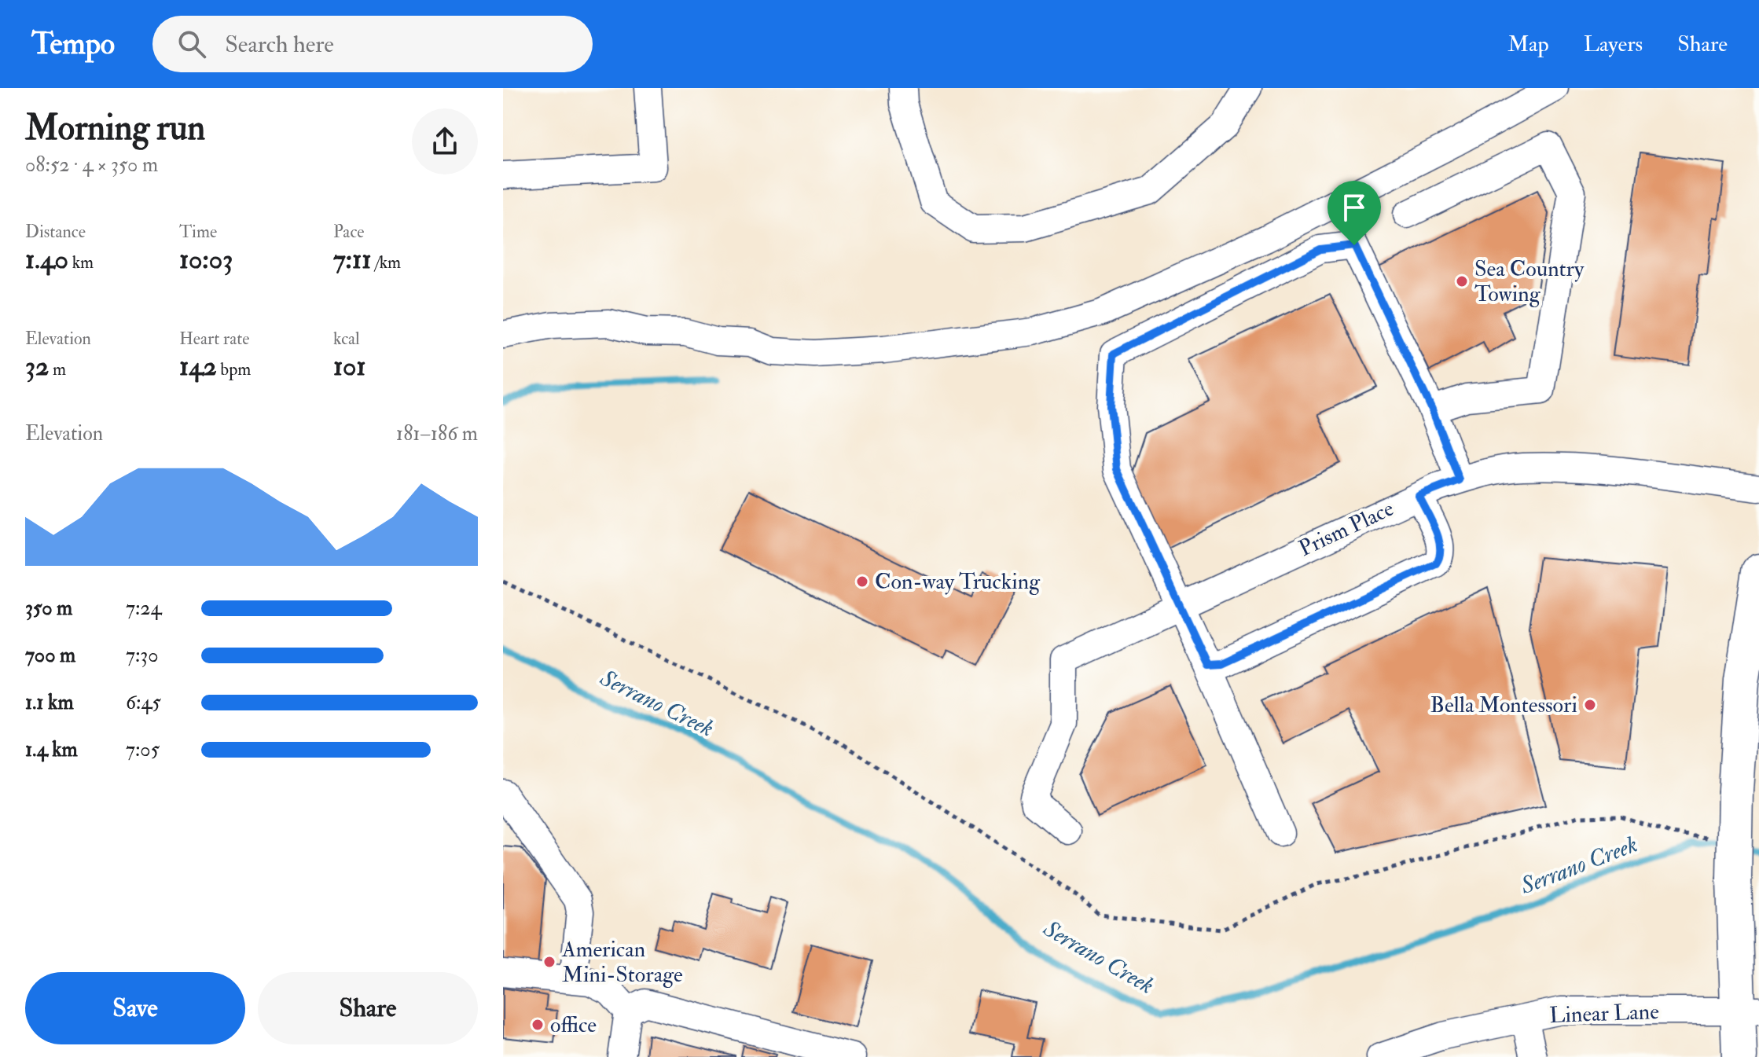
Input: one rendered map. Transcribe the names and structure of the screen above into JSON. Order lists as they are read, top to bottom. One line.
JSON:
{"streets":{"street":["Prism Place","Linear Lane"]},"water":["Serrano Creek"],"places":["Sea Country Towing","Con-way Trucking","Bella Montessori","American Mini-Storage","office"],"page":{"header":"Tempo","search":"Search here","nav":["Map","Layers","Share"],"heading":["Morning run","08:52 · 4 × 350 m"],"stats":[["Distance","1.40 km"],["Time","10:03"],["Pace","7:11 /km"],["Elevation","32 m"],["Heart rate","142 bpm"],["kcal","101"]],"chart":["Elevation","181–186 m"],"list":[{"name":"350 m","note":"7:24"},{"name":"700 m","note":"7:30"},{"name":"1.1 km","note":"6:45"},{"name":"1.4 km","note":"7:05"}],"buttons":["Save","Share"]}}
